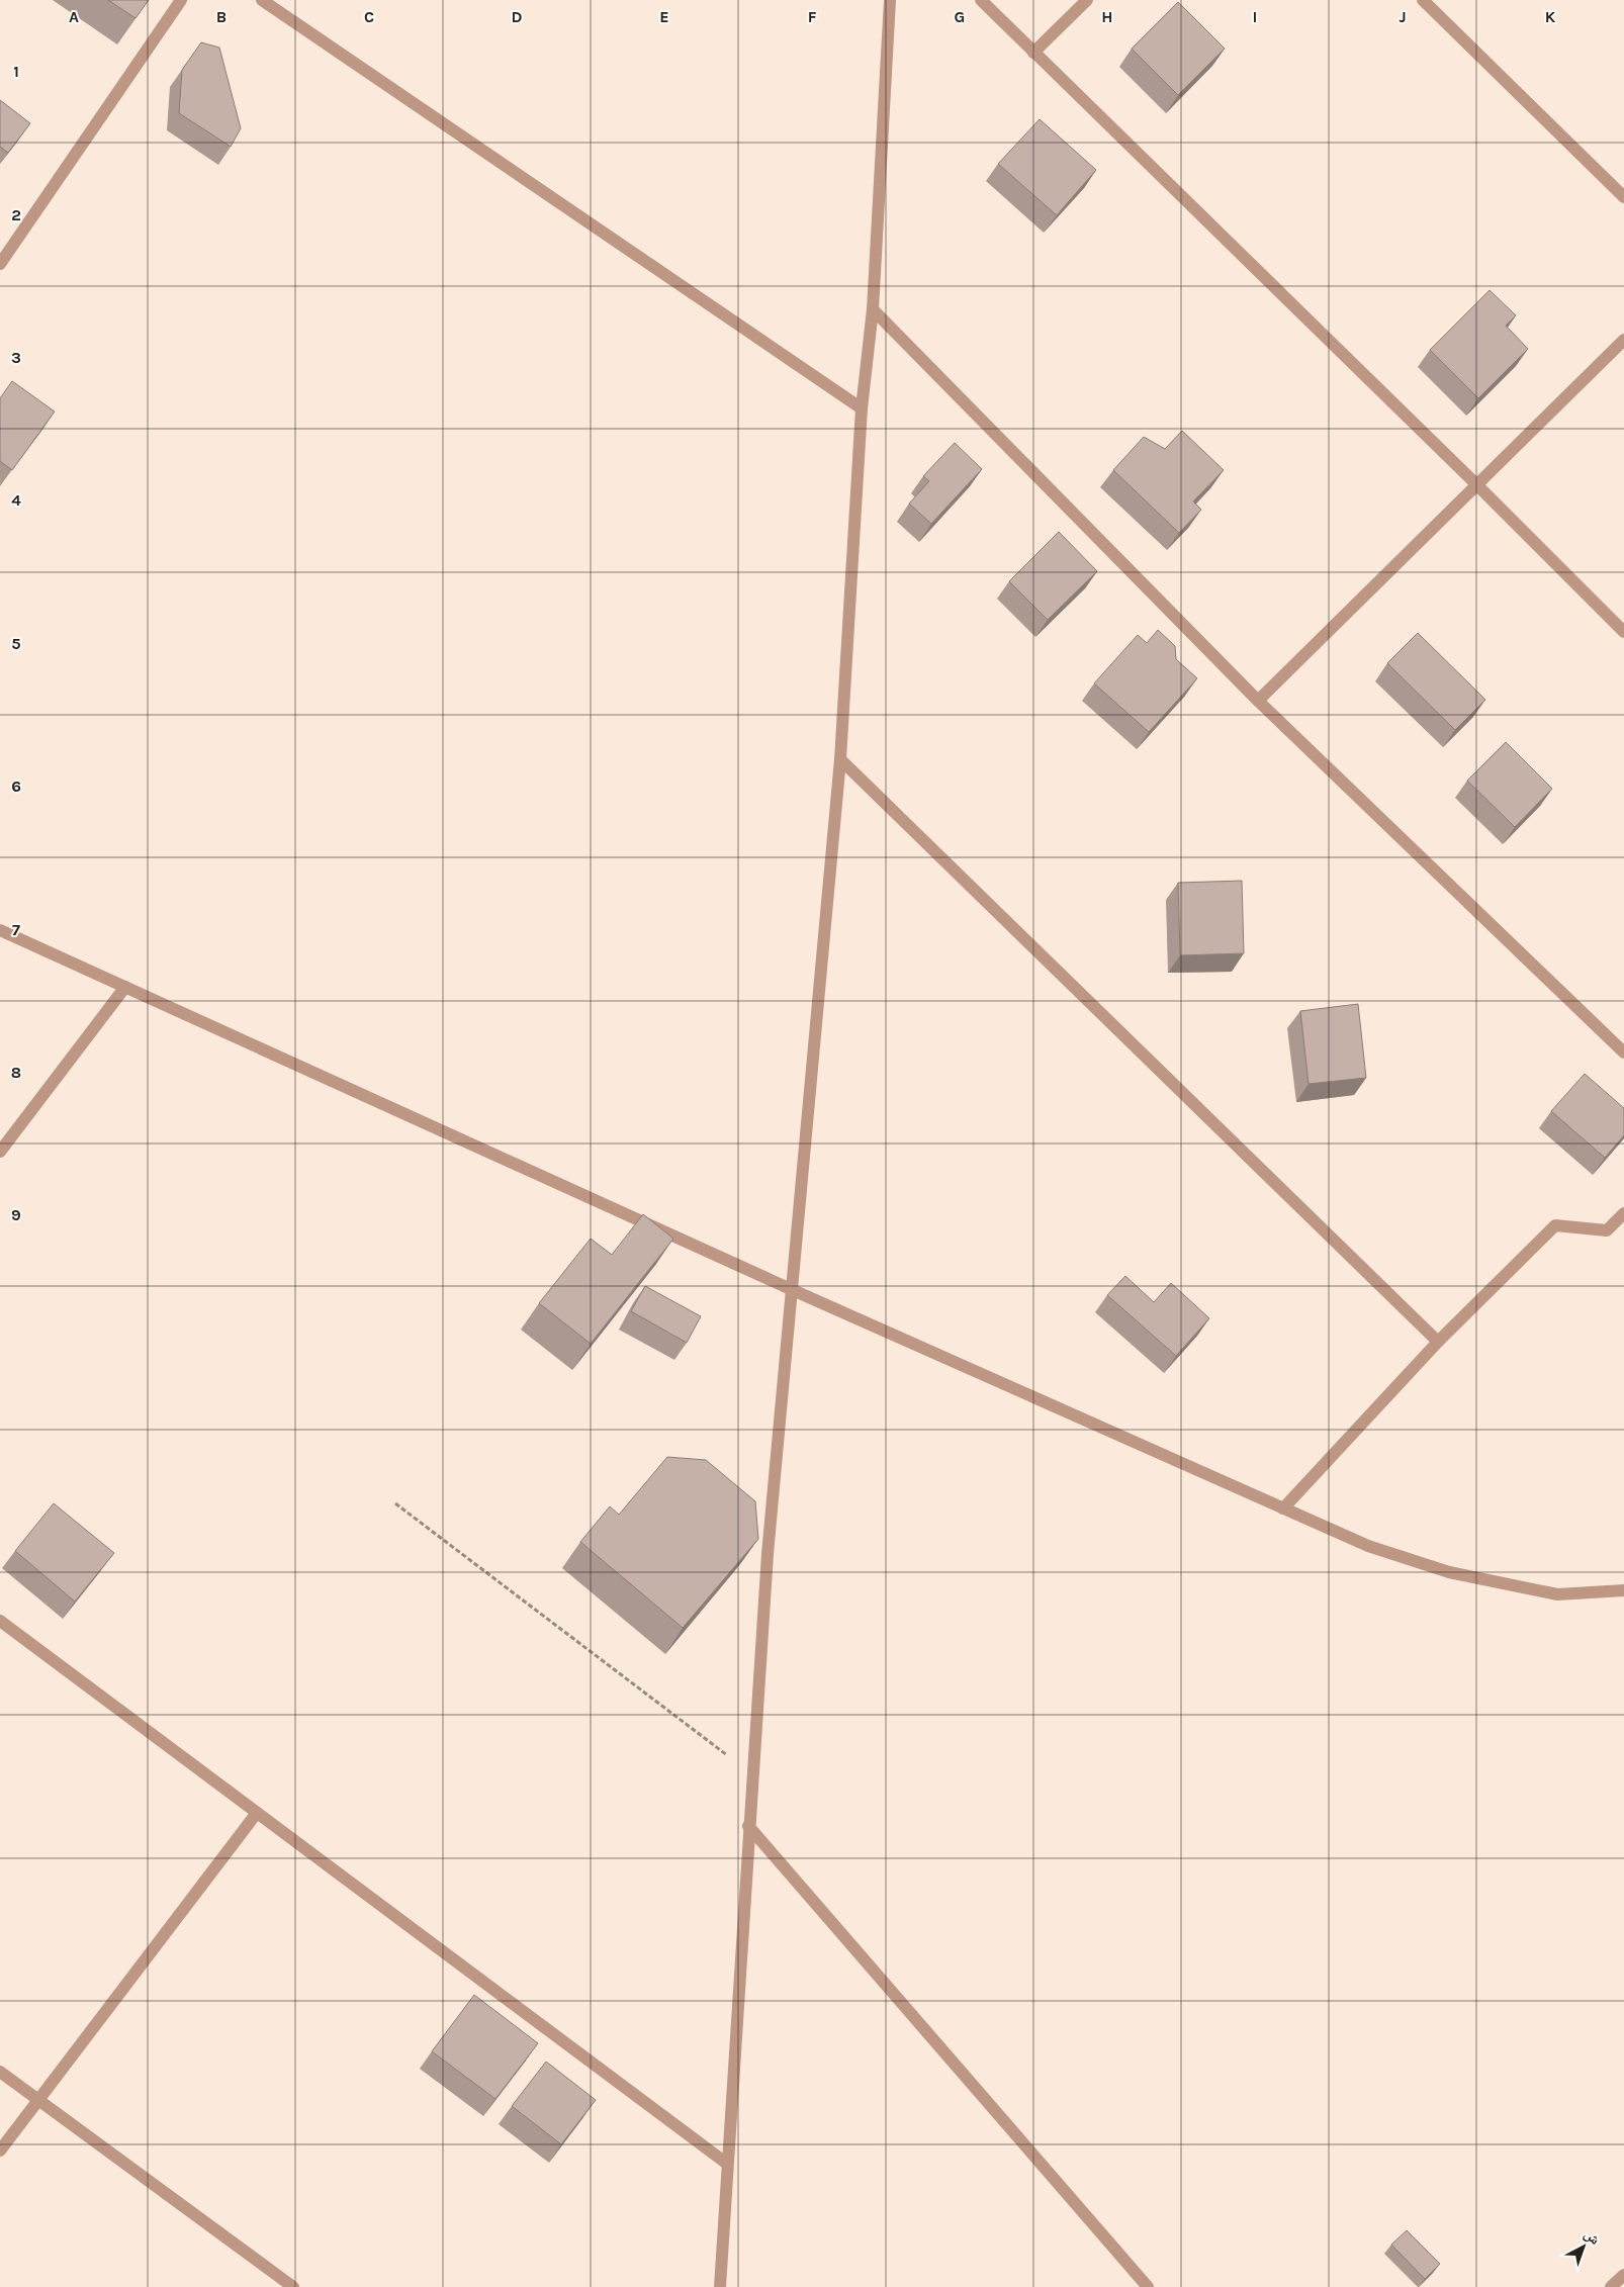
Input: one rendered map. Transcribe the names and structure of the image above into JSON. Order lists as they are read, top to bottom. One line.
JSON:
{"north":"top right","grid":{"columns":["A","B","C","D","E","F","G","H","I","J","K"],"rows":["1","2","3","4","5","6","7","8","9"]}}
